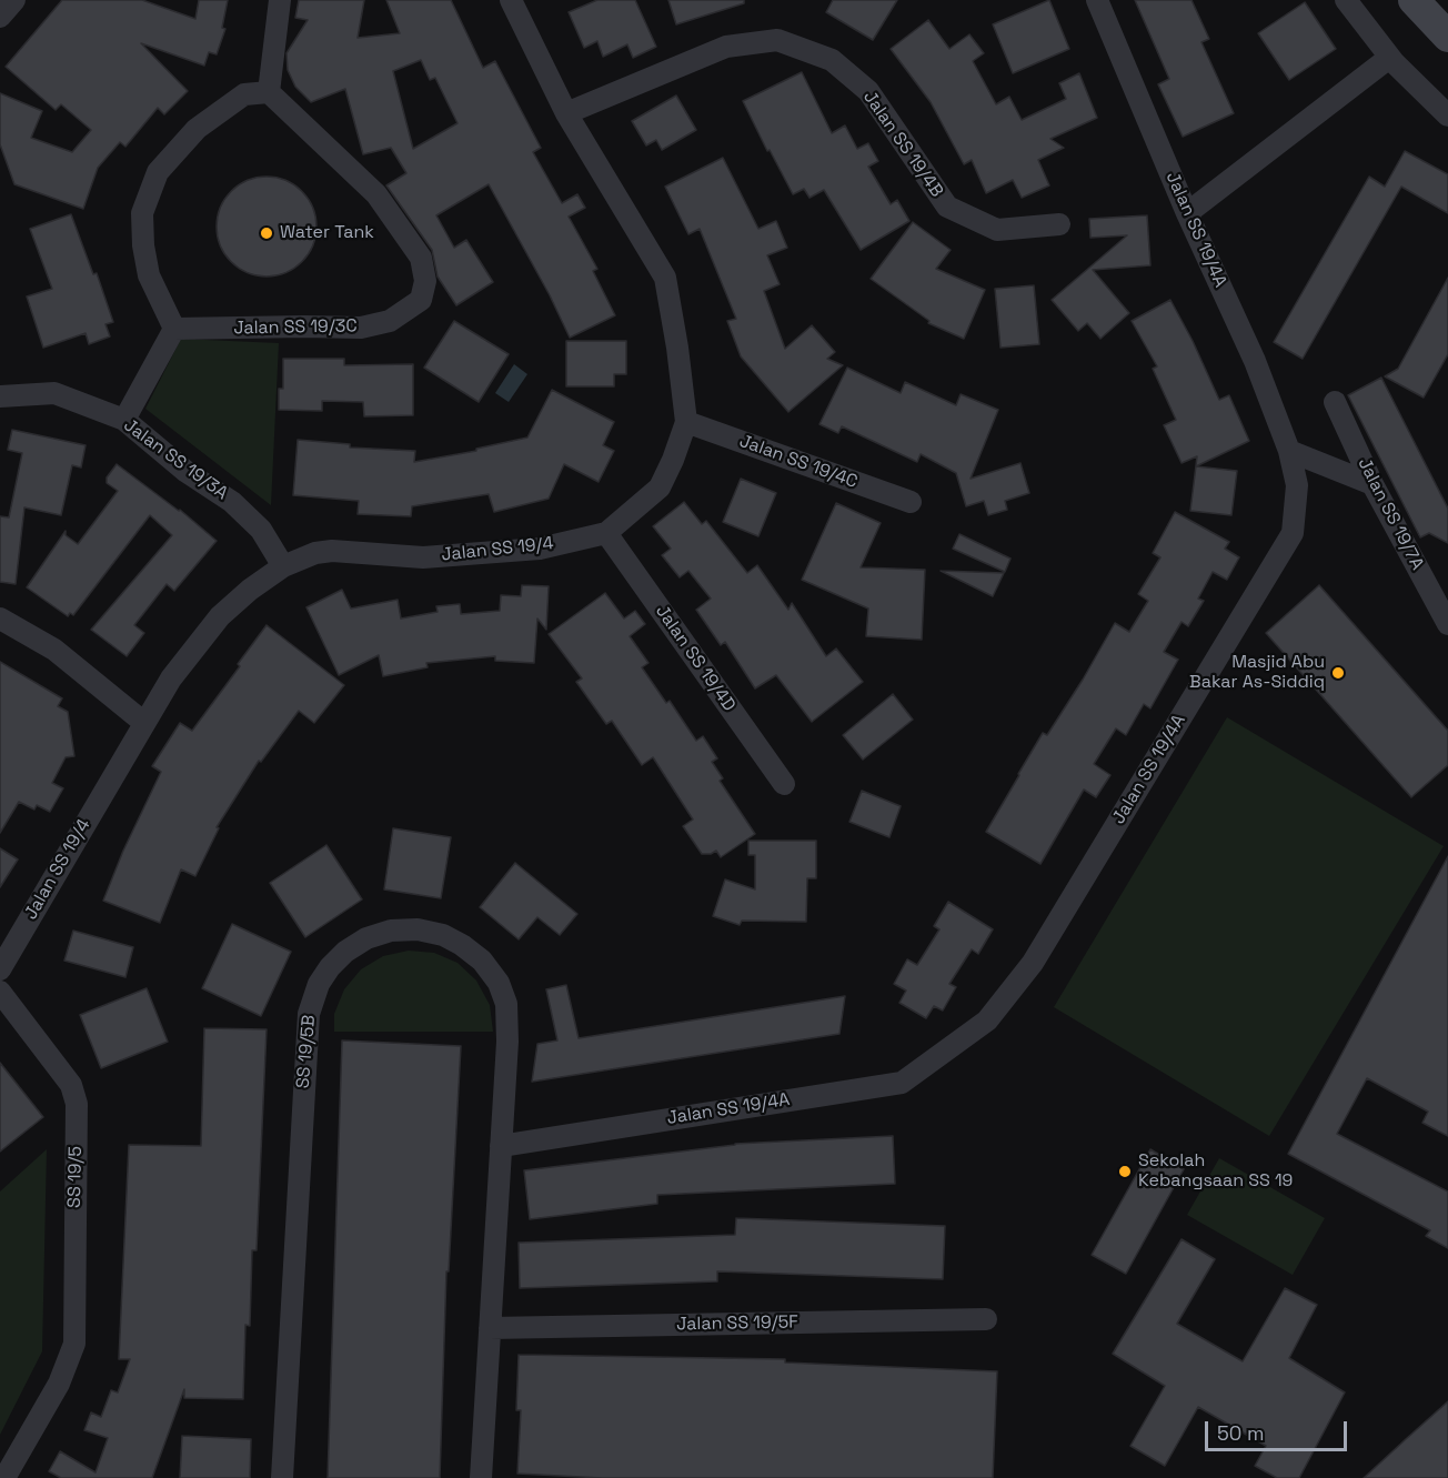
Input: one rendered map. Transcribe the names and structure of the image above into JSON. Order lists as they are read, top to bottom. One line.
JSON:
{"streets":{"street":["Jalan SS 19/4B","Jalan SS 19/4A","Jalan SS 19/3C","Jalan SS 19/3A","Jalan SS 19/4C","Jalan SS 19/7A","Jalan SS 19/4","Jalan SS 19/4D","SS 19/5B","SS 19/5","Jalan SS 19/5F"]},"crossings":[["Jalan SS 19/4B","Jalan SS 19/4"],["Jalan SS 19/4A","SS 19/5B"],["Jalan SS 19/3A","Jalan SS 19/4"],["Jalan SS 19/4C","Jalan SS 19/4"],["Jalan SS 19/4","Jalan SS 19/4D"],["SS 19/5B","Jalan SS 19/5F"]],"places":["Water Tank","Masjid Abu Bakar As-Siddiq","Sekolah Kebangsaan SS 19"],"scale_bar":"50 m"}
